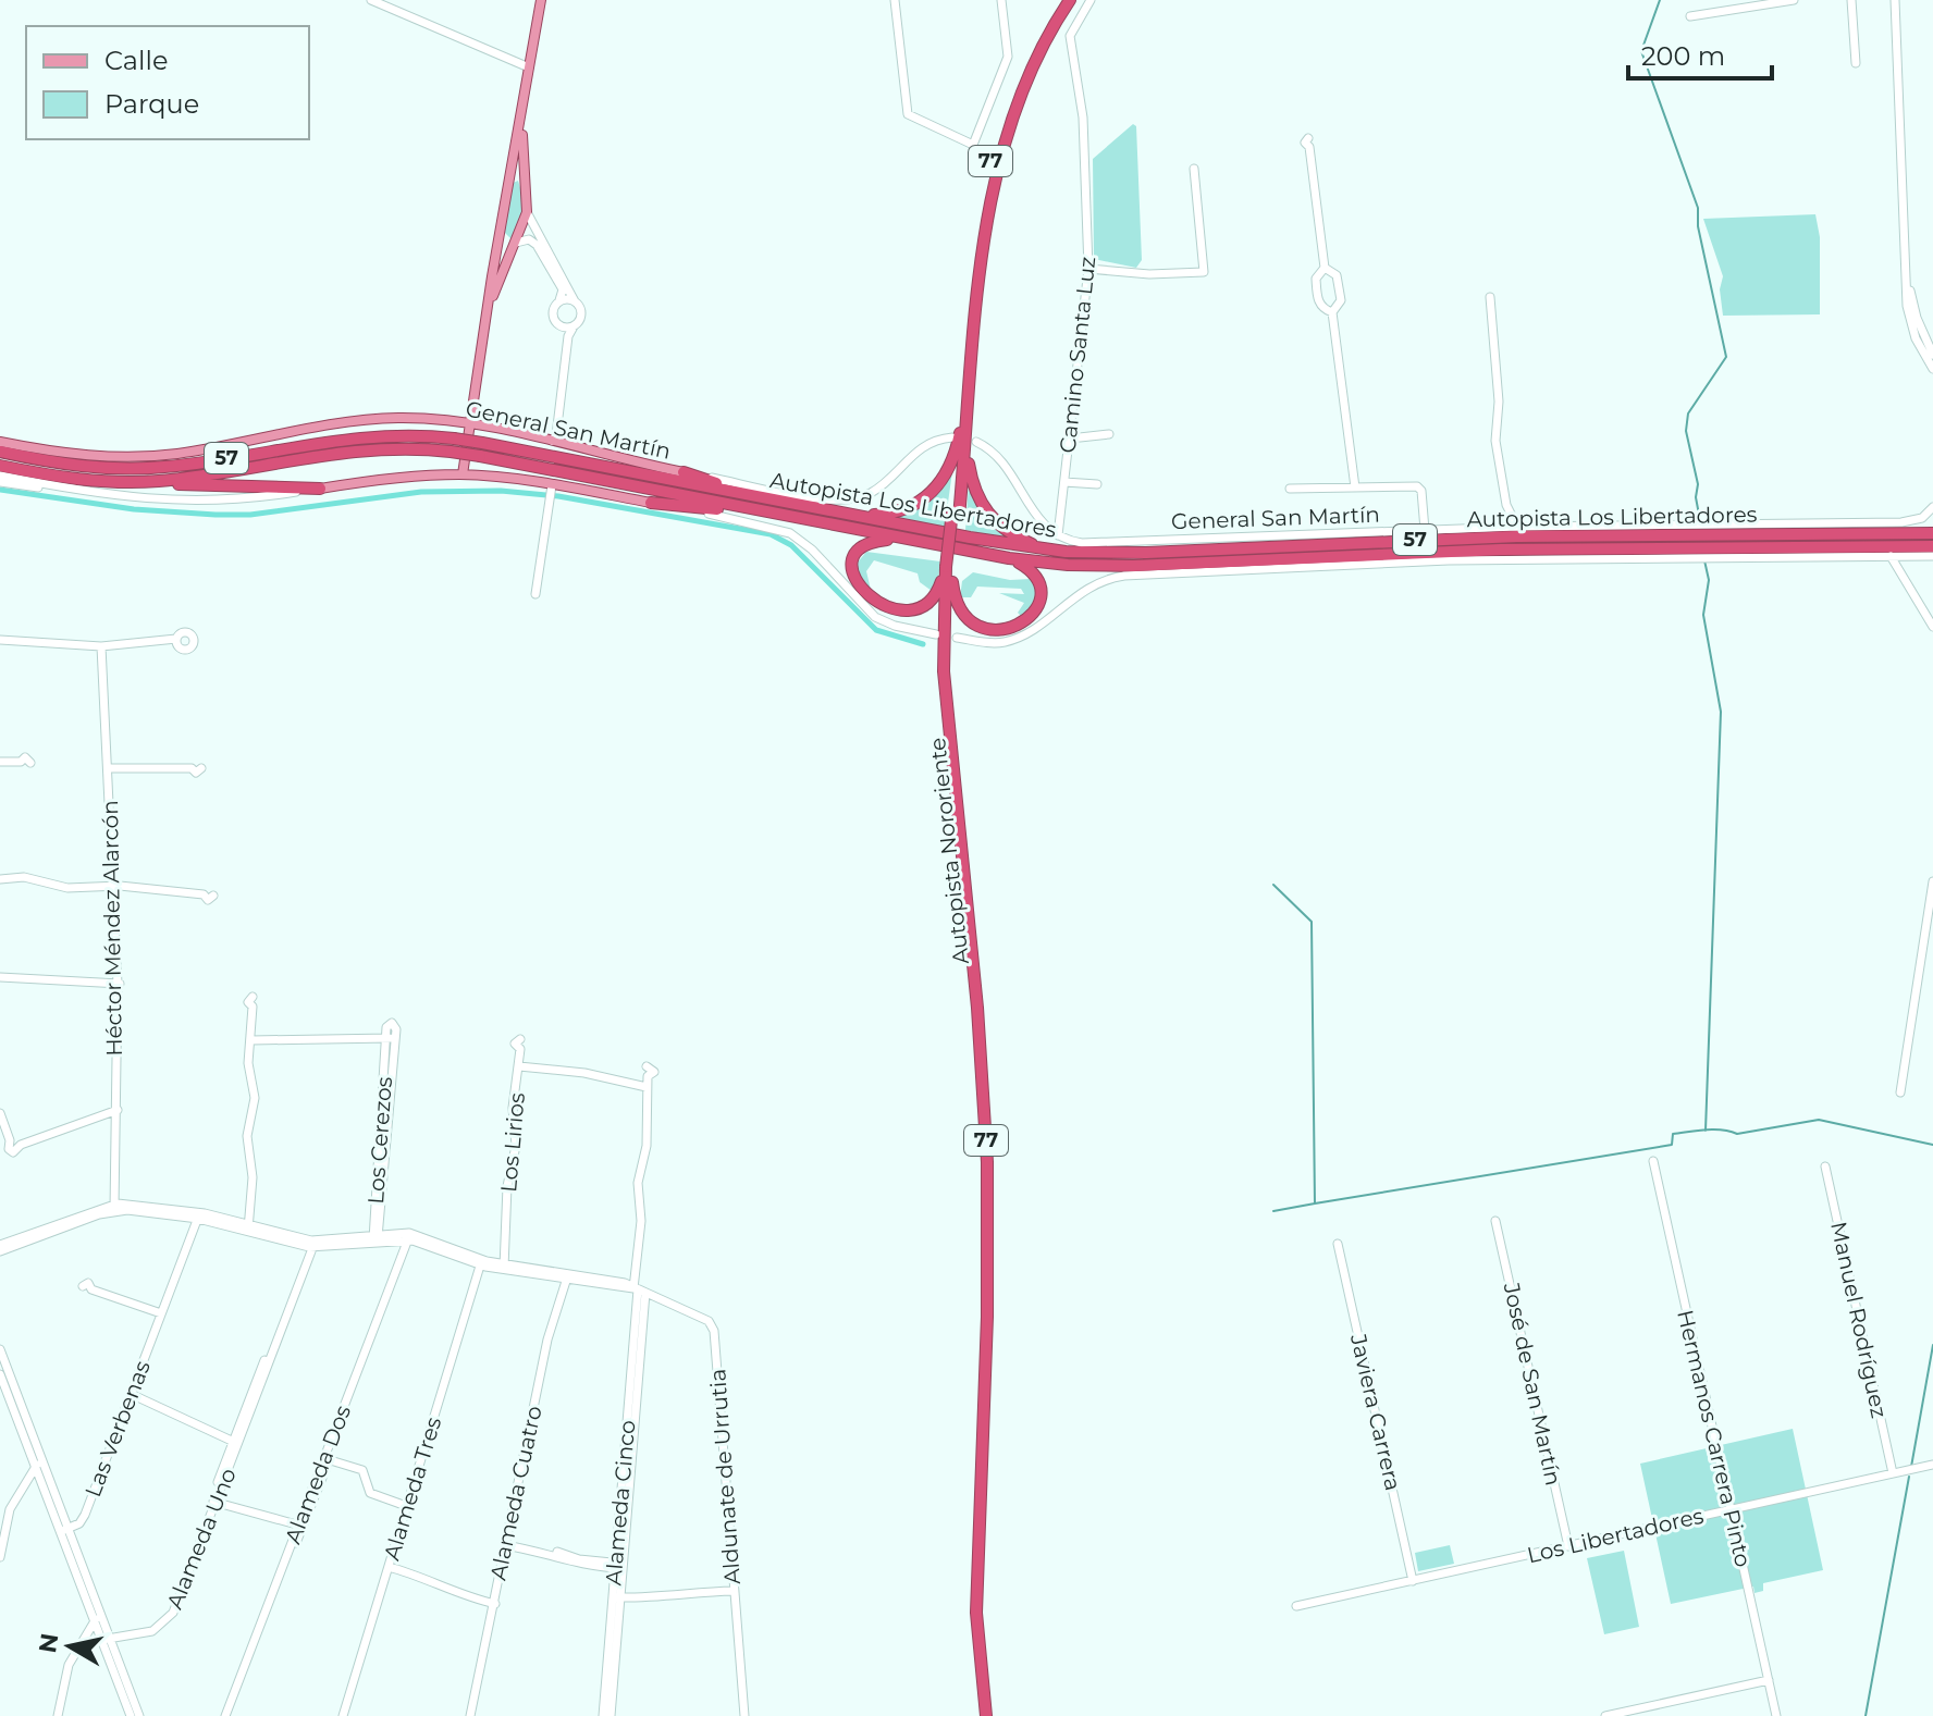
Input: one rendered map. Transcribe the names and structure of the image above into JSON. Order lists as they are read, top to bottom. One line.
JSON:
{"streets":{"highway":["77","57","Autopista Los Libertadores","Autopista Nororiente"],"main road":["General San Martín"],"street":["Camino Santa Luz","Héctor Méndez Alarcón","Los Cerezos","Los Lirios","Manuel Rodríguez","José de San Martín","Javiera Carrera","Las Verbenas","Hermanos Carrera Pinto","Alameda Dos","Aldunate de Urrutia","Alameda Tres","Alameda Cuatro","Alameda Cinco","Los Libertadores","Alameda Uno"]},"crossings":[["Camino Santa Luz","General San Martín"],["General San Martín","Autopista Los Libertadores"],["General San Martín","Autopista Nororiente"],["Héctor Méndez Alarcón","Aldunate de Urrutia"],["Los Cerezos","Aldunate de Urrutia"],["Los Lirios","Aldunate de Urrutia"],["Manuel Rodríguez","Los Libertadores"],["José de San Martín","Los Libertadores"],["Javiera Carrera","Los Libertadores"],["Las Verbenas","Aldunate de Urrutia"],["Hermanos Carrera Pinto","Los Libertadores"],["Alameda Dos","Aldunate de Urrutia"],["Aldunate de Urrutia","Alameda Tres"],["Aldunate de Urrutia","Alameda Cuatro"],["Aldunate de Urrutia","Alameda Cinco"],["Aldunate de Urrutia","Alameda Uno"]],"legend":["Calle","Parque"],"scale_bar":"200 m","north":"left"}
